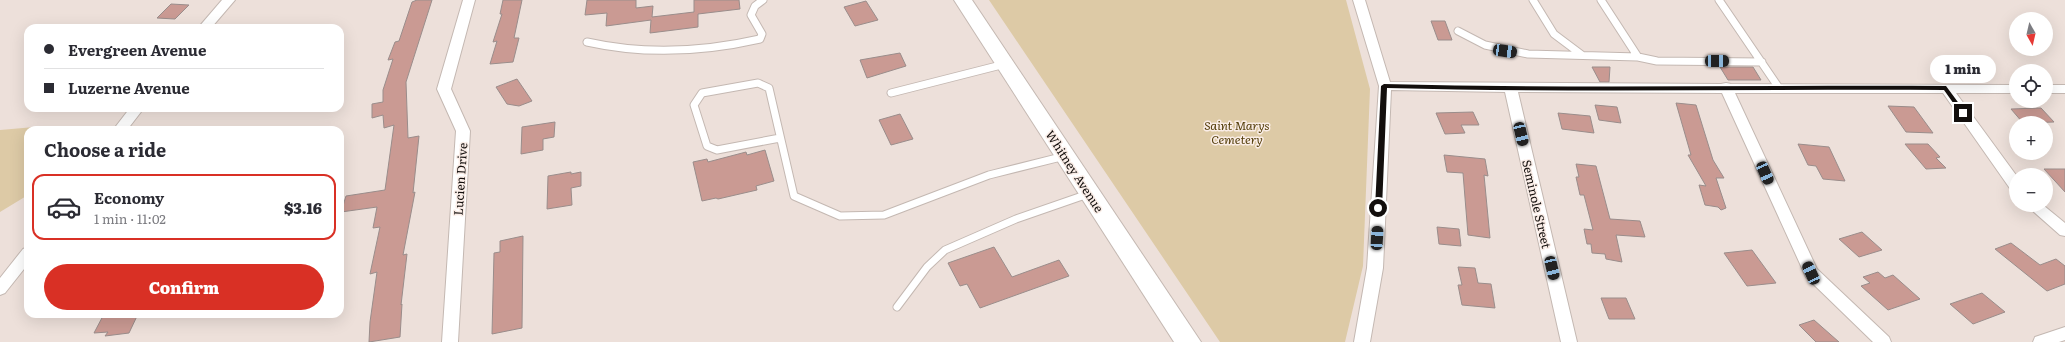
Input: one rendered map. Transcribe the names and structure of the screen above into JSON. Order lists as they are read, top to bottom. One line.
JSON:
{"streets":{"highway":["Whitney Avenue"],"street":["Lucien Drive","Seminole Street"]},"parks":["Saint Marys Cemetery"],"north":"bottom","page":{"map_buttons":["+","−"],"banner":["Evergreen Avenue","Luzerne Avenue"],"bubble":"1 min","heading":"Choose a ride","list":[{"name":"Economy","note":"1 min · 11:02","value":"$3.16"}],"buttons":"Confirm"}}
